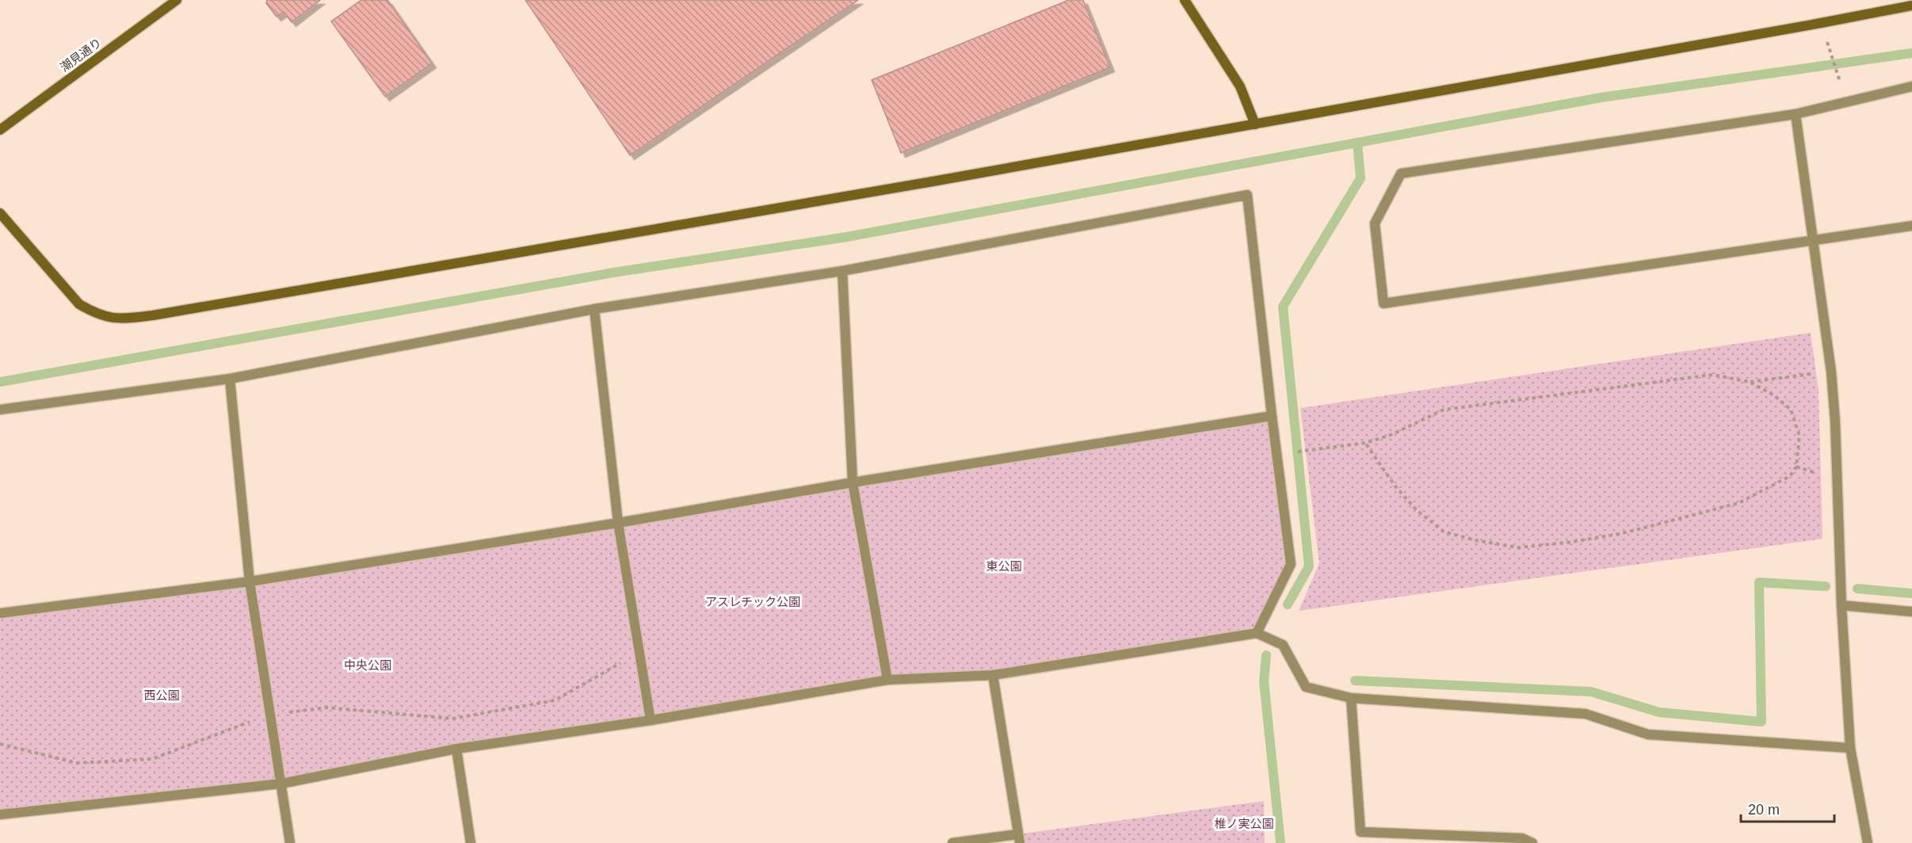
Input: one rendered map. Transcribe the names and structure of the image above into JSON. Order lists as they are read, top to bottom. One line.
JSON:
{"streets":{"street":["潮見通り"]},"parks":["東公園","アスレチック公園","中央公園","西公園","椎ノ実公園"],"scale_bar":"20 m"}
